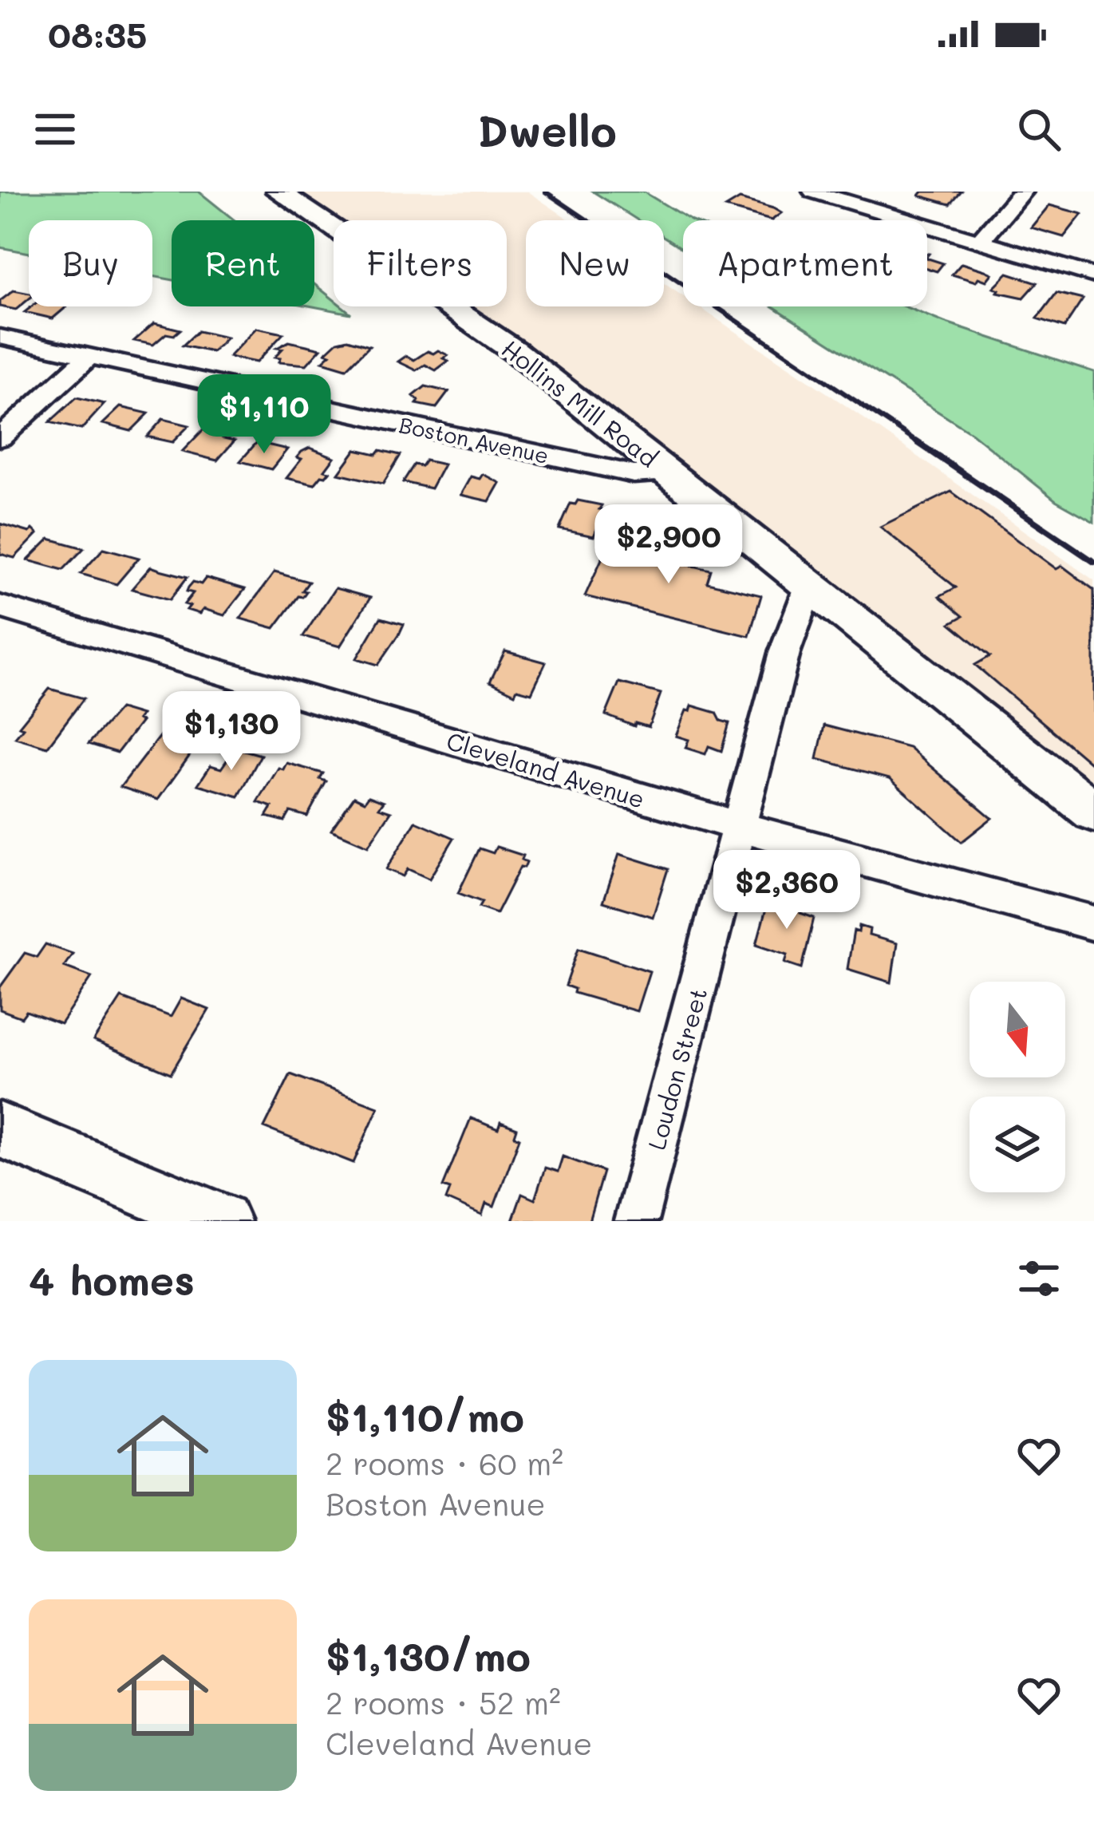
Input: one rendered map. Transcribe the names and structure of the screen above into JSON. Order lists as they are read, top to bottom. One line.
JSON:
{"streets":{"street":["Hollins Mill Road","Boston Avenue","Cleveland Avenue","Loudon Street"]},"crossings":[["Hollins Mill Road","Boston Avenue"],["Hollins Mill Road","Loudon Street"],["Cleveland Avenue","Loudon Street"]],"north":"bottom","page":{"status":"08:35","header":"Dwello","chip":["Buy","Rent","Filters","New","Apartment"],"price":["$1,110","$2,900","$1,130","$2,360"],"heading":"4 homes","list":[{"name":"$1,110/mo","note":"2 rooms · 60 m² · Boston Avenue"},{"name":"$1,130/mo","note":"2 rooms · 52 m² · Cleveland Avenue"}]}}
